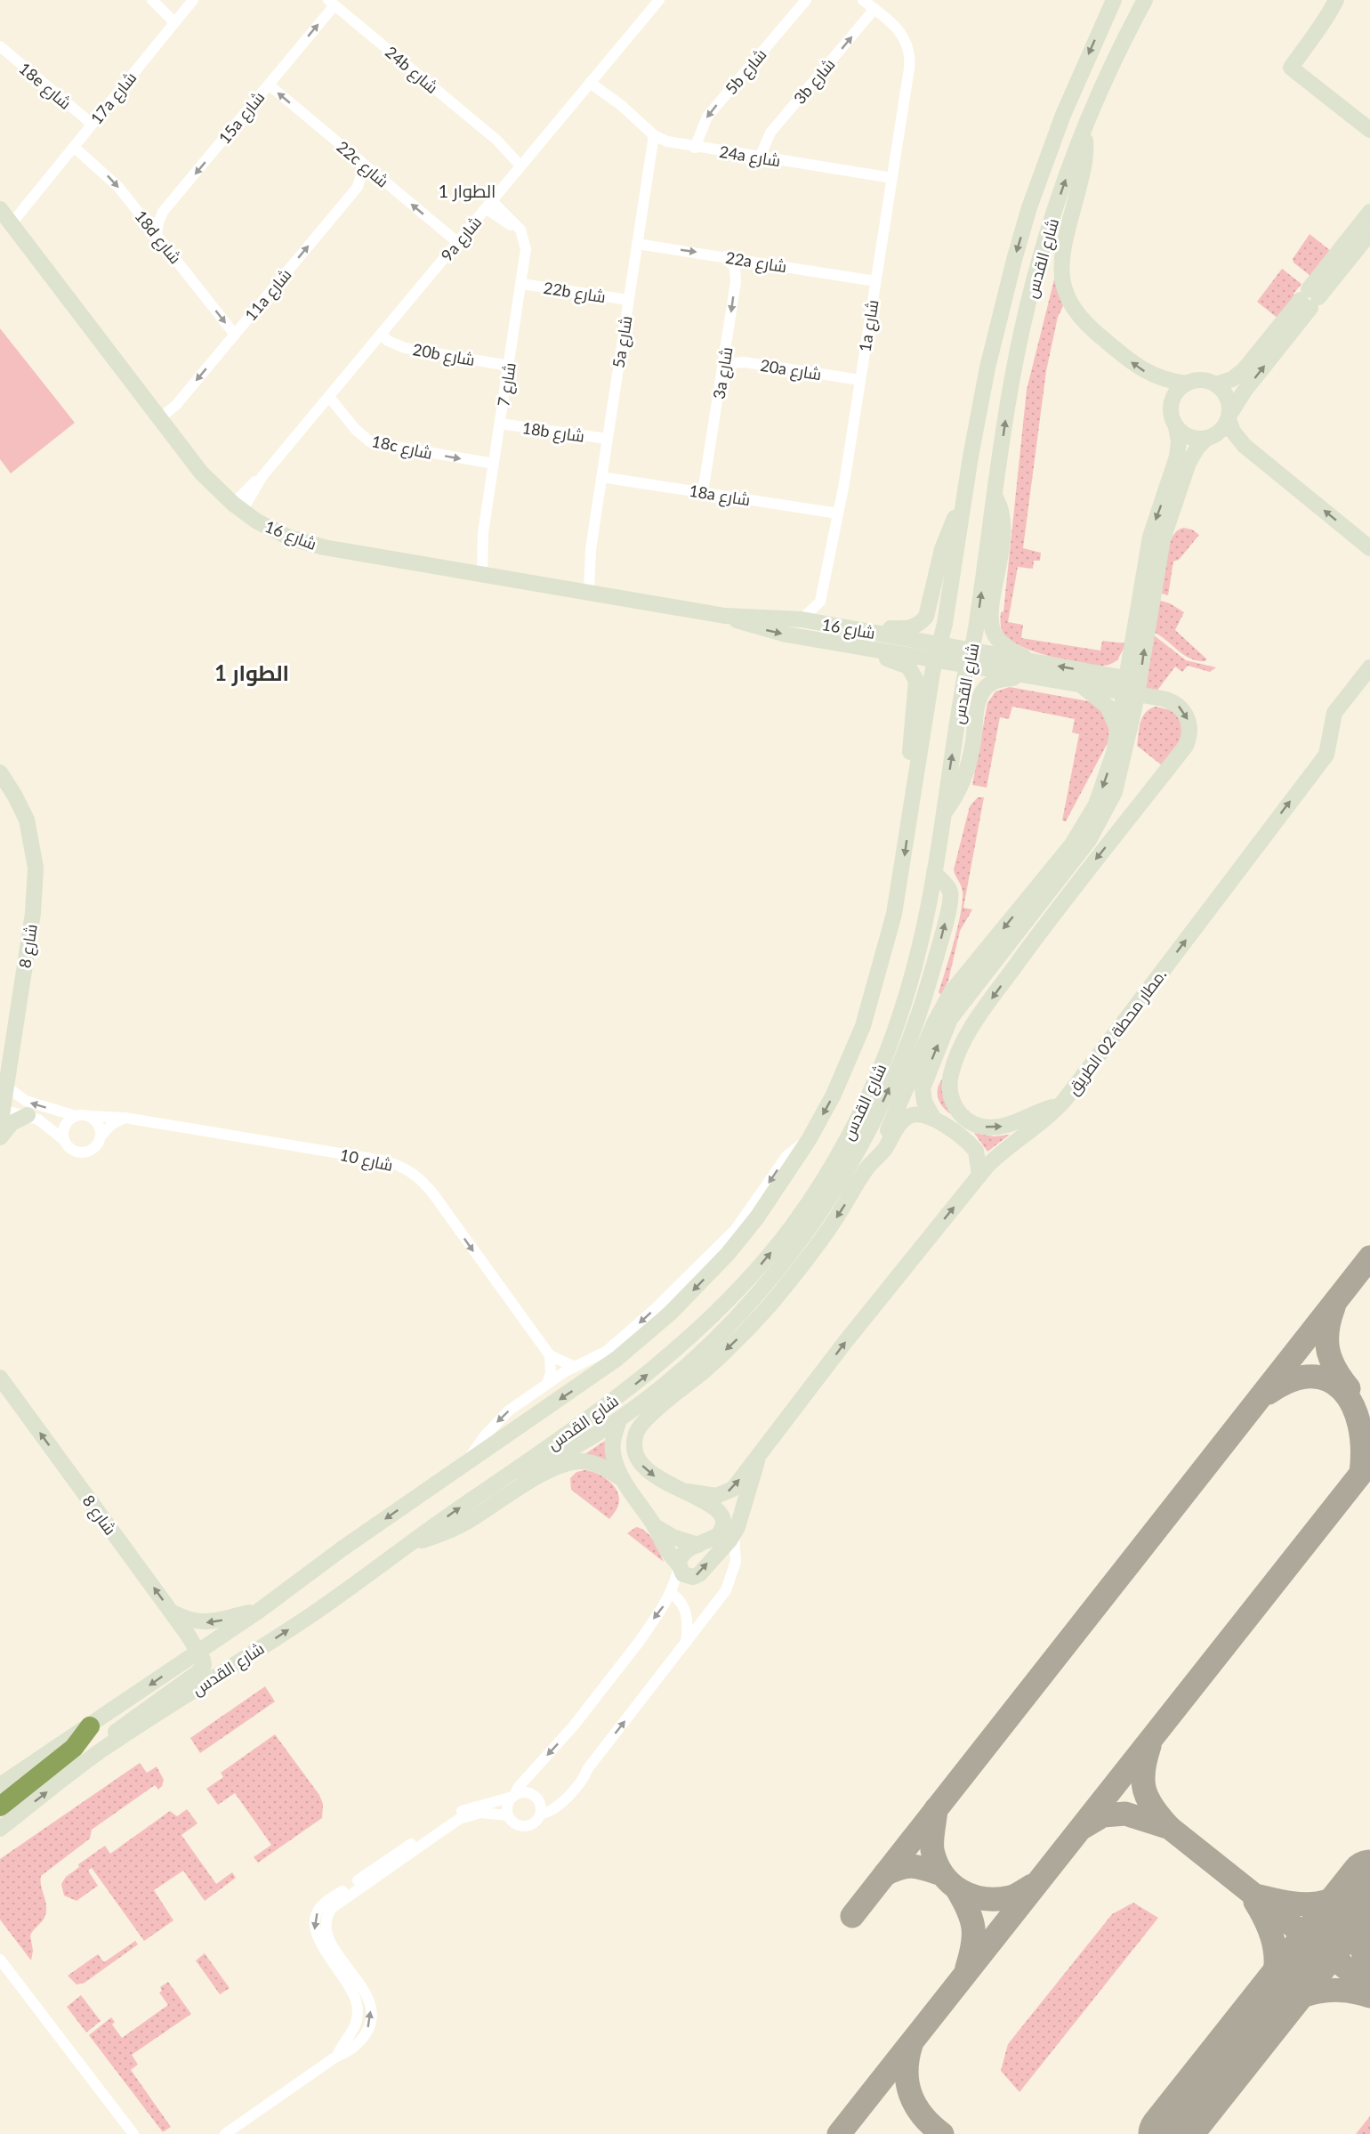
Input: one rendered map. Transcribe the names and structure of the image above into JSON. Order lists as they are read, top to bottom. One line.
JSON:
{"streets":{"street":["24b شارع","5b شارع","3b شارع","18e شارع","17a شارع","15a شارع","24a شارع","22c شارع","18d شارع","9a شارع","شارع القدس","22a شارع","22b شارع","11a شارع","1a شارع","5a شارع","20b شارع","20a شارع","3a شارع","شارع 7","18b شارع","18c شارع","18a شارع","شارع 16","شارع 8","مطار محطة 02 الطريق.","شارع 10"]},"crossings":[["24b شارع","15a شارع"],["24b شارع","9a شارع"],["5b شارع","24a شارع"],["3b شارع","24a شارع"],["3b شارع","1a شارع"],["18e شارع","17a شارع"],["17a شارع","18d شارع"],["17a شارع","شارع 16"],["15a شارع","22c شارع"],["15a شارع","18d شارع"],["24a شارع","9a شارع"],["24a شارع","1a شارع"],["24a شارع","5a شارع"],["22c شارع","9a شارع"],["22c شارع","11a شارع"],["18d شارع","11a شارع"],["9a شارع","20b شارع"],["9a شارع","شارع 7"],["9a شارع","18c شارع"],["9a شارع","شارع 16"],["شارع القدس","شارع 16"],["شارع القدس","شارع 8"],["شارع القدس","مطار محطة 02 الطريق."],["22a شارع","1a شارع"],["22a شارع","5a شارع"],["22a شارع","3a شارع"],["22b شارع","5a شارع"],["22b شارع","شارع 7"],["11a شارع","شارع 16"],["1a شارع","20a شارع"],["1a شارع","18a شارع"],["5a شارع","18b شارع"],["5a شارع","18a شارع"],["5a شارع","شارع 16"],["20b شارع","شارع 7"],["20a شارع","3a شارع"],["3a شارع","18a شارع"],["شارع 7","18b شارع"],["شارع 7","18c شارع"],["شارع 7","شارع 16"],["شارع 16","مطار محطة 02 الطريق."]],"one_way":["5b شارع","3b شارع","22c شارع","18d شارع","22a شارع","3a شارع","18c شارع","شارع 8","شارع 10"],"districts":["الطوار 1","الطوار 1"]}
